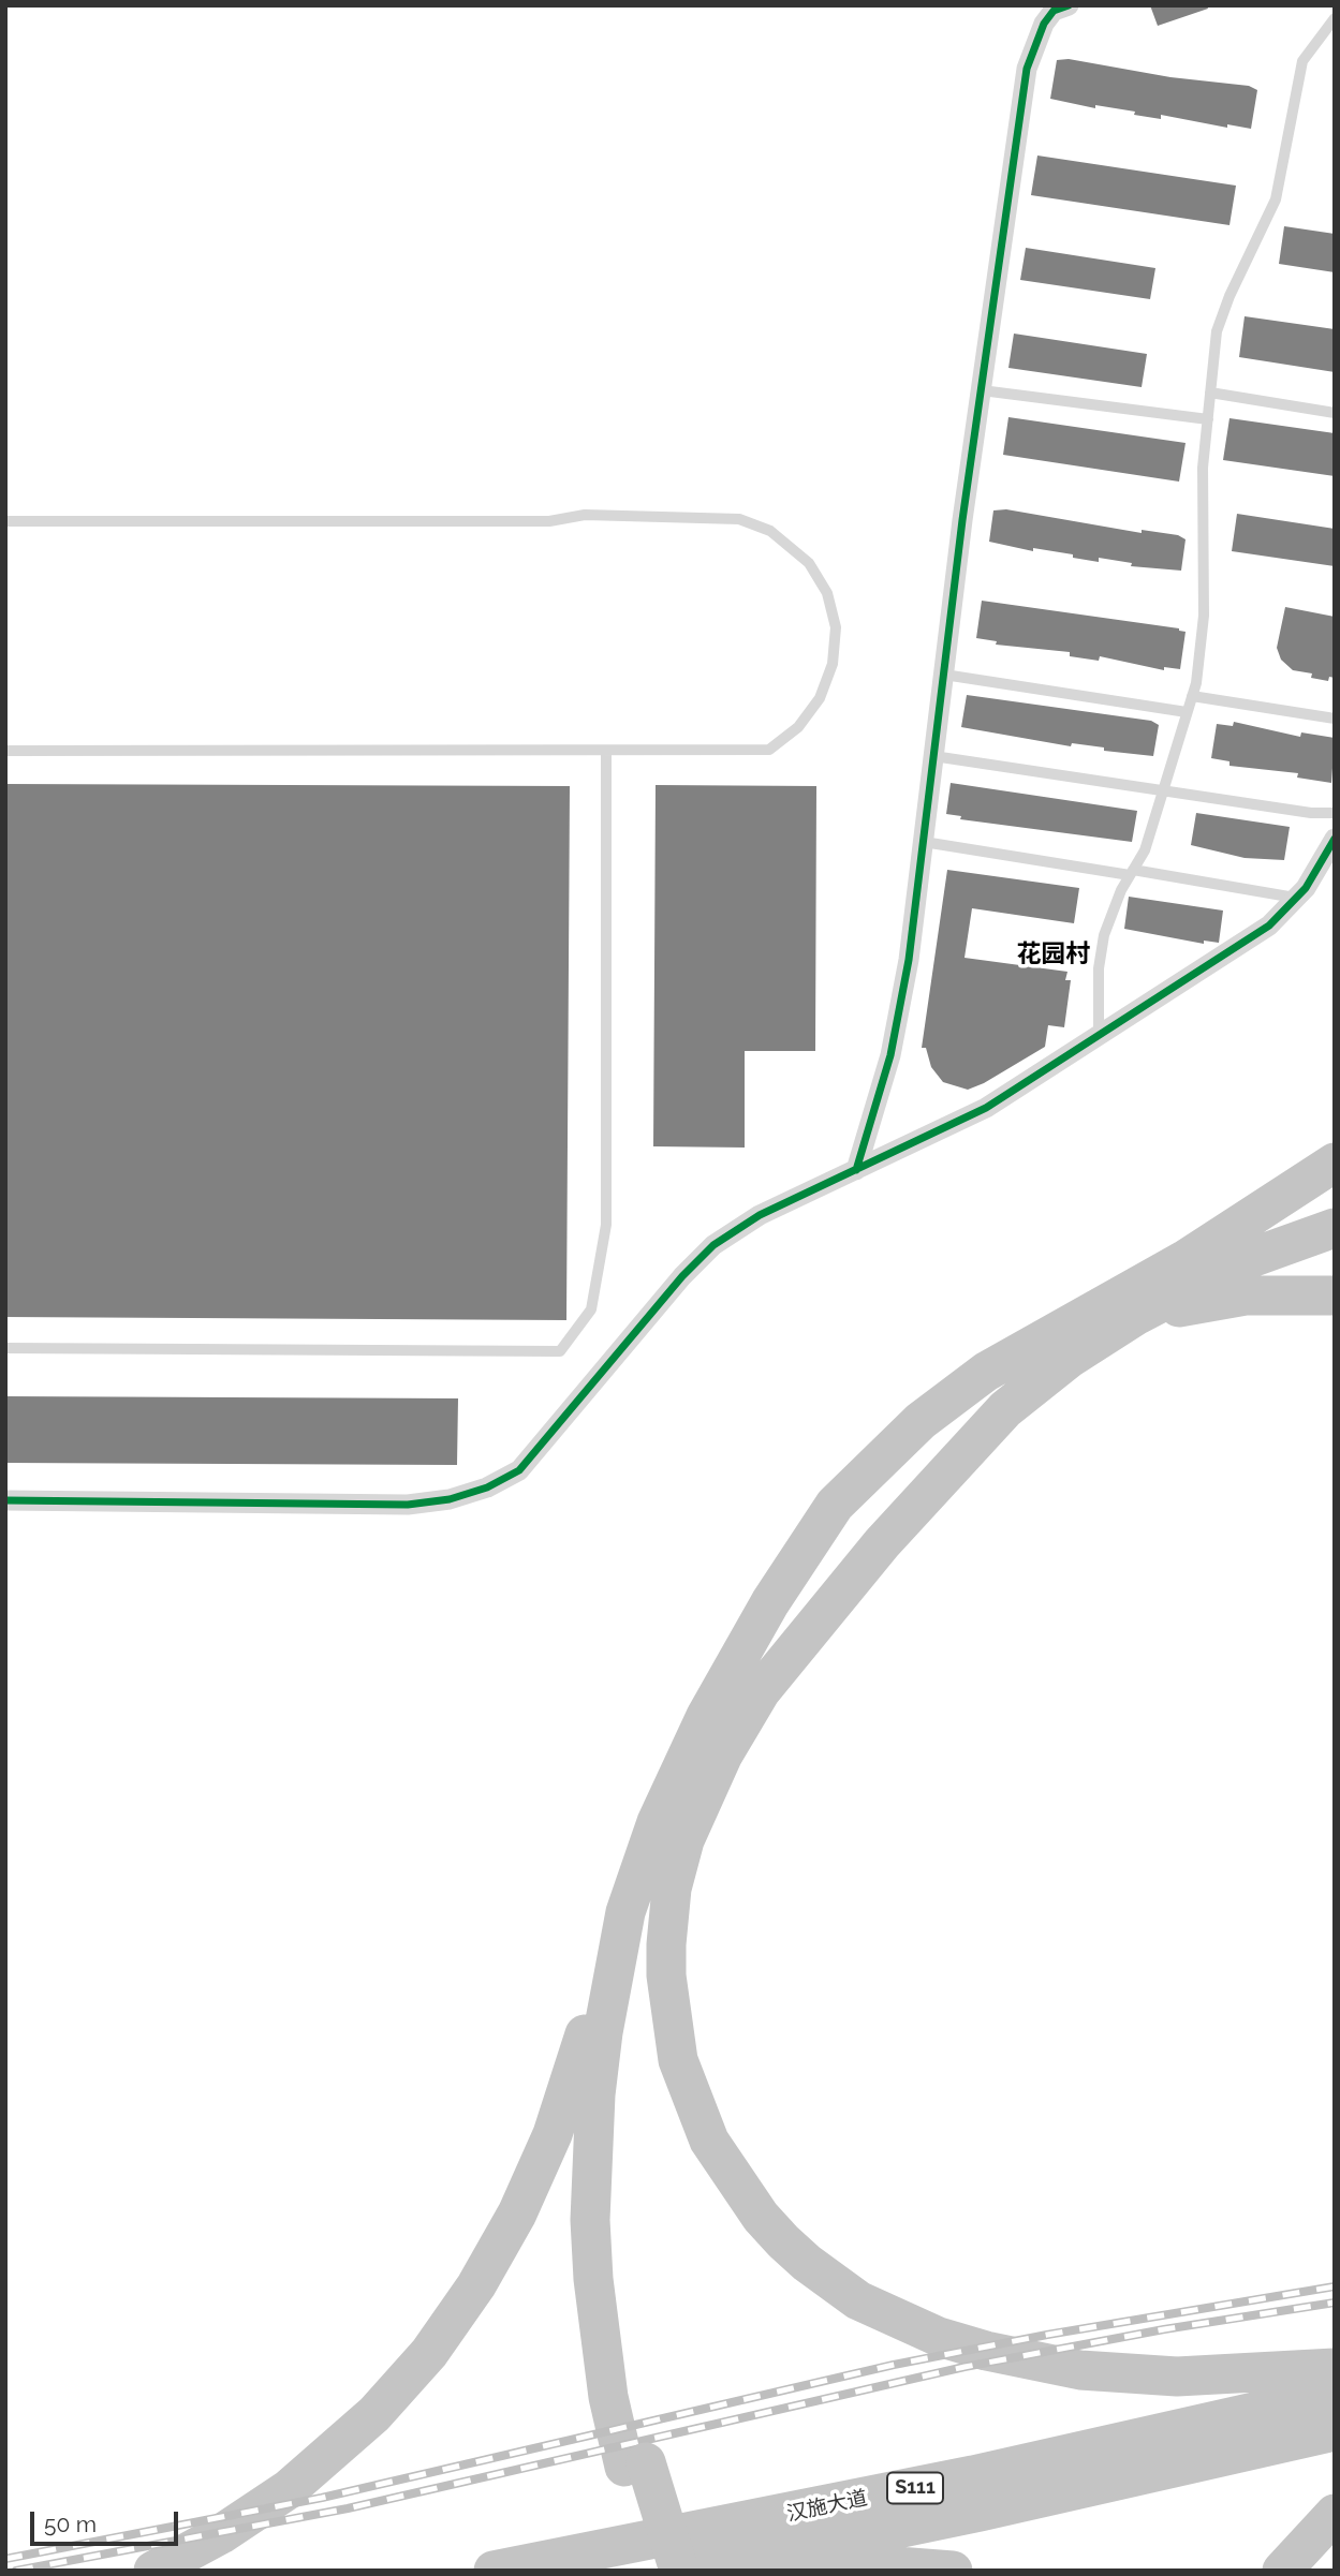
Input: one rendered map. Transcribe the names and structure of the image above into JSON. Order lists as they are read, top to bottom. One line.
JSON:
{"streets":{"highway":["S111","汉施大道"]},"districts":["花园村"],"scale_bar":"50 m"}
